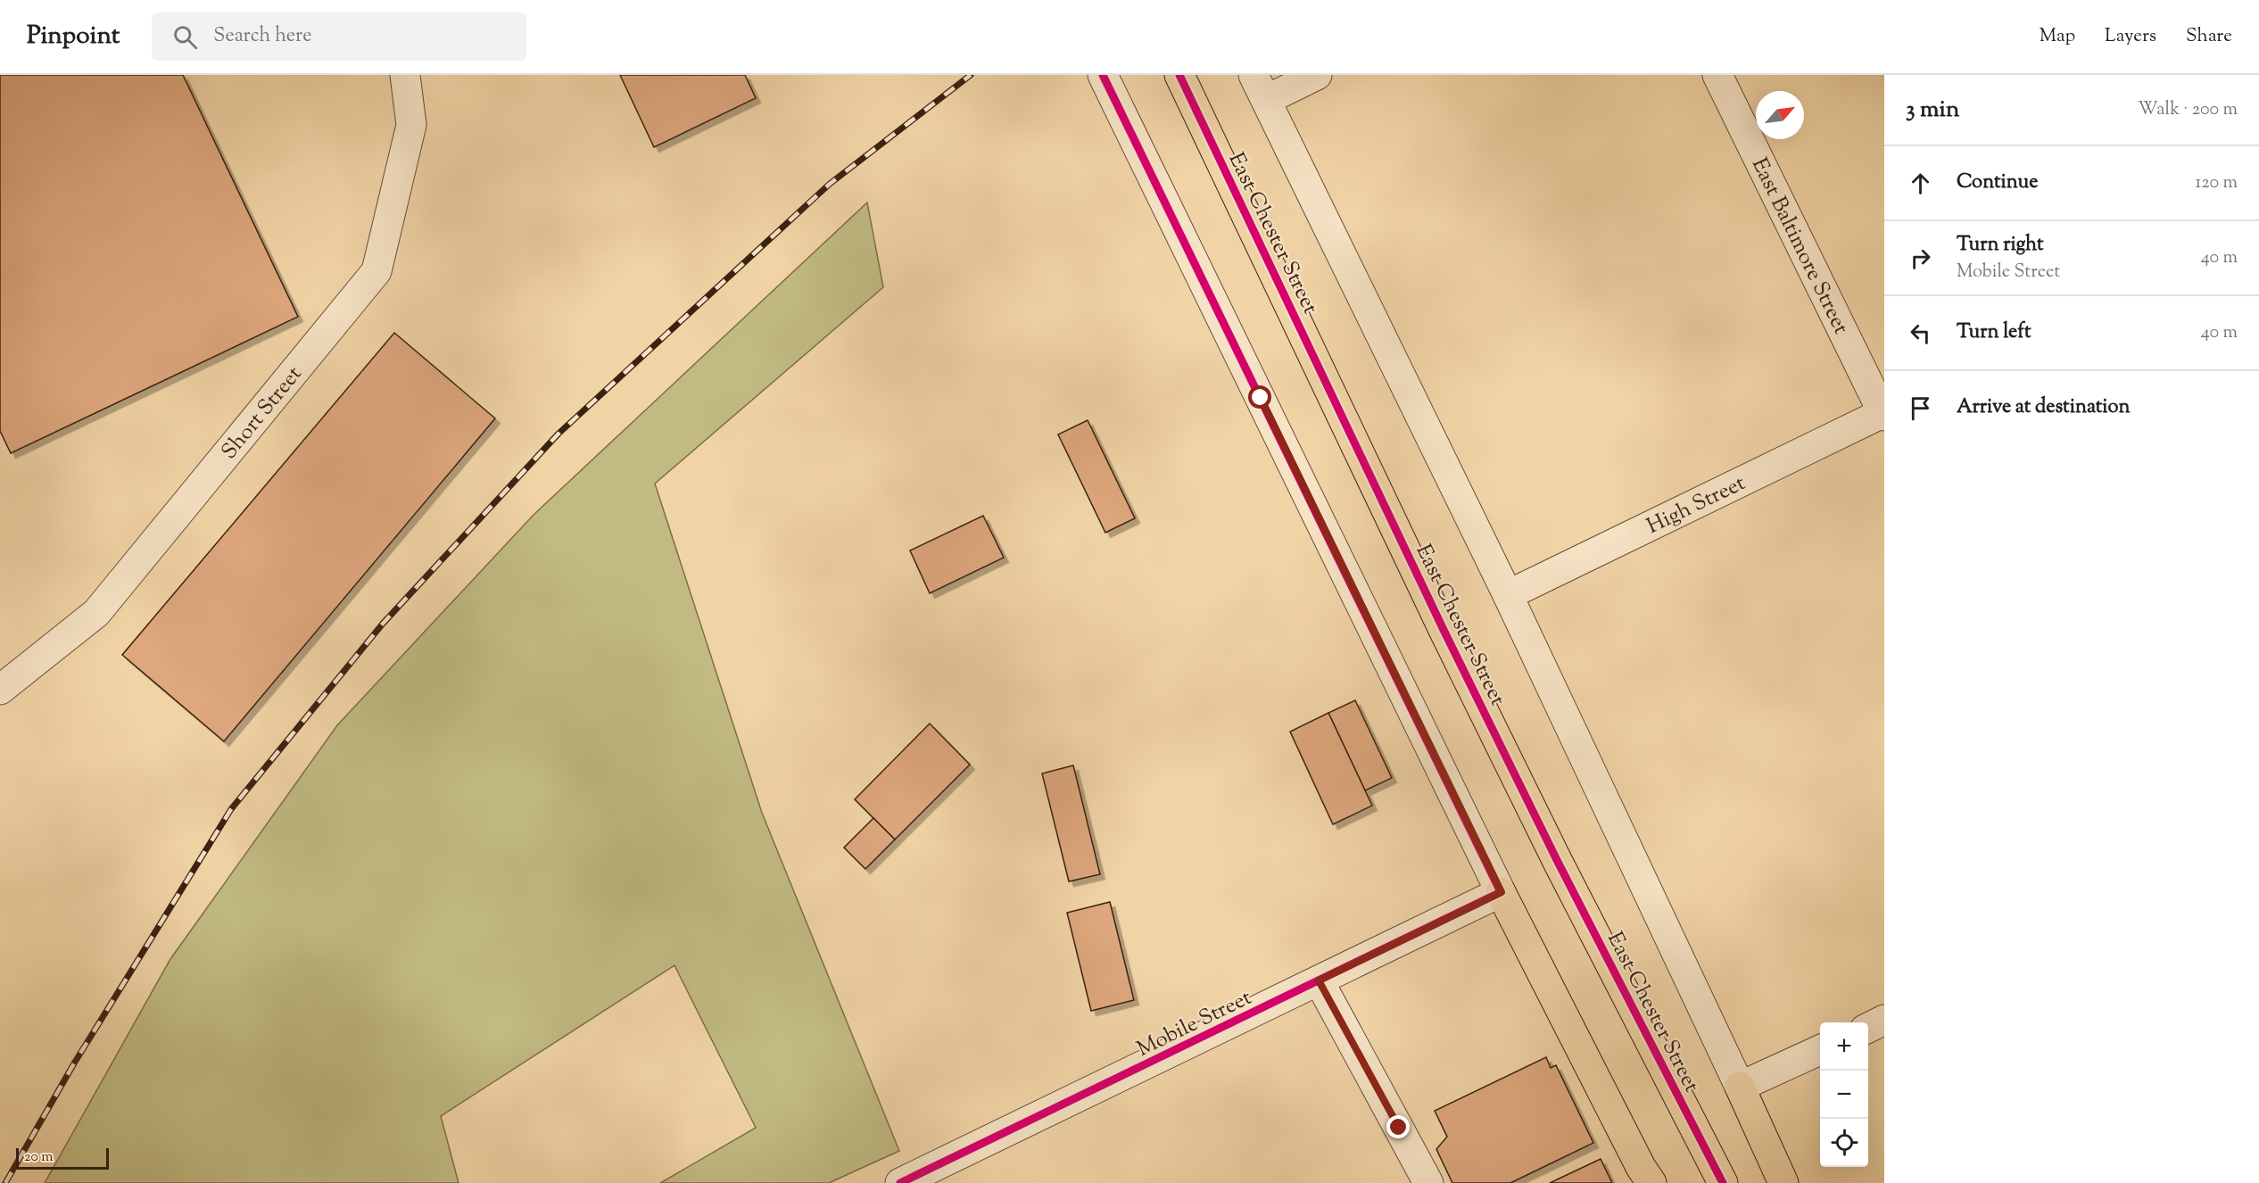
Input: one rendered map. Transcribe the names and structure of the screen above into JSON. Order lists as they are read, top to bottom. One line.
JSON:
{"streets":{"highway":["East Chester Street"],"street":["East Baltimore Street","Short Street","High Street","Mobile Street"]},"crossings":[["East Baltimore Street","High Street"]],"scale_bar":"20 m","north":"top right","page":{"header":"Pinpoint","search":"Search here","nav":["Map","Layers","Share"],"heading":["3 min","Walk · 200 m"],"list":[["Continue","120 m"],["Turn right","Mobile Street","40 m"],["Turn left","40 m"],"Arrive at destination"],"map_buttons":["+","−"],"scale":"20 m"}}
